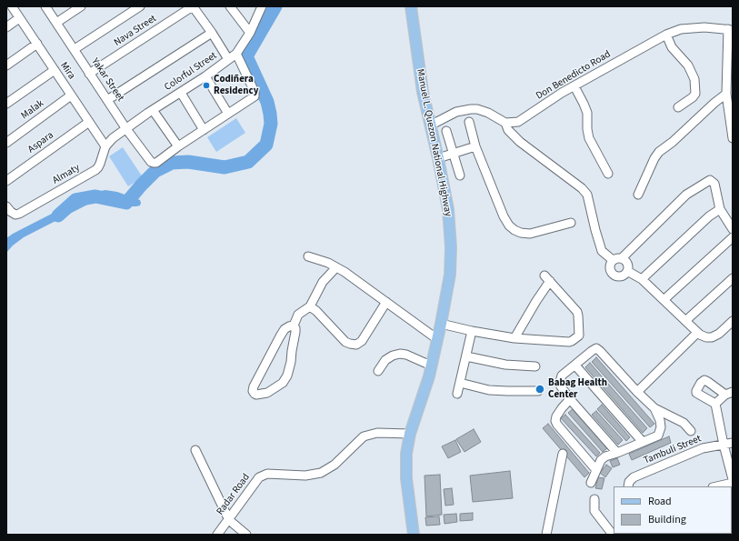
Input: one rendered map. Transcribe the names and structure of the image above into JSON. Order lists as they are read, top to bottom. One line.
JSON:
{"streets":{"main road":["Manuel L. Quezon National Highway"],"street":["Nava Street","Mira","Colorful Street","Don Benedicto Road","Yakar Street","Malak","Aspara","Almaty","Tambuli Street","Radar Road"]},"crossings":[["Nava Street","Yakar Street"],["Mira","Malak"],["Mira","Aspara"],["Mira","Almaty"],["Colorful Street","Yakar Street"],["Colorful Street","Almaty"],["Manuel L. Quezon National Highway","Radar Road"]],"places":["Codiñera Residency","Babag Health Center"],"legend":["Road","Building"]}
